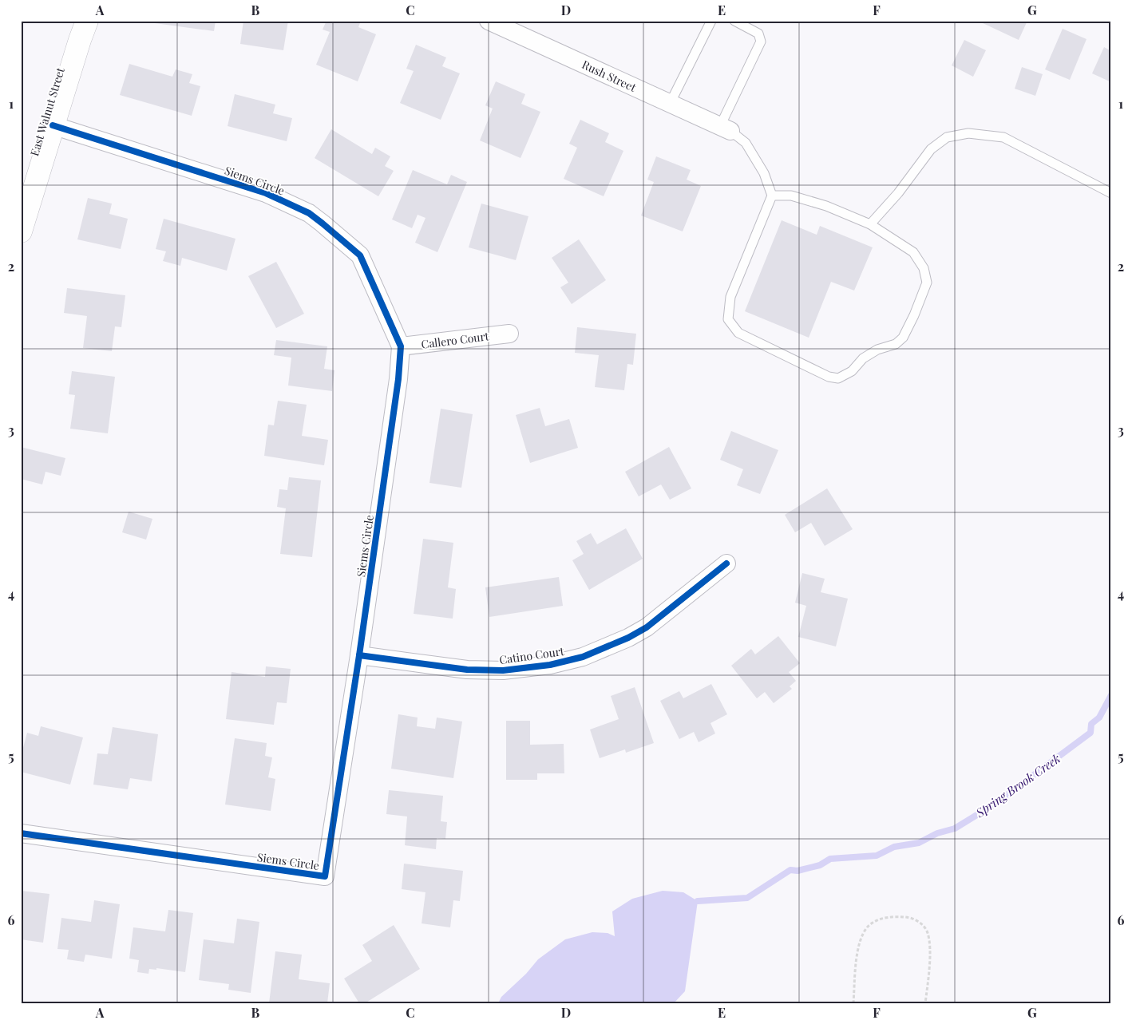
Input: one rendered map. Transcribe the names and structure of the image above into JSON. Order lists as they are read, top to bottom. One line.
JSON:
{"streets":{"street":["Rush Street","East Walnut Street","Siems Circle","Callero Court","Catino Court"]},"crossings":[["East Walnut Street","Siems Circle"],["Siems Circle","Callero Court"],["Siems Circle","Catino Court"]],"water":["Spring Brook Creek"],"grid":{"columns":["A","B","C","D","E","F","G"],"rows":["1","2","3","4","5","6"]}}
